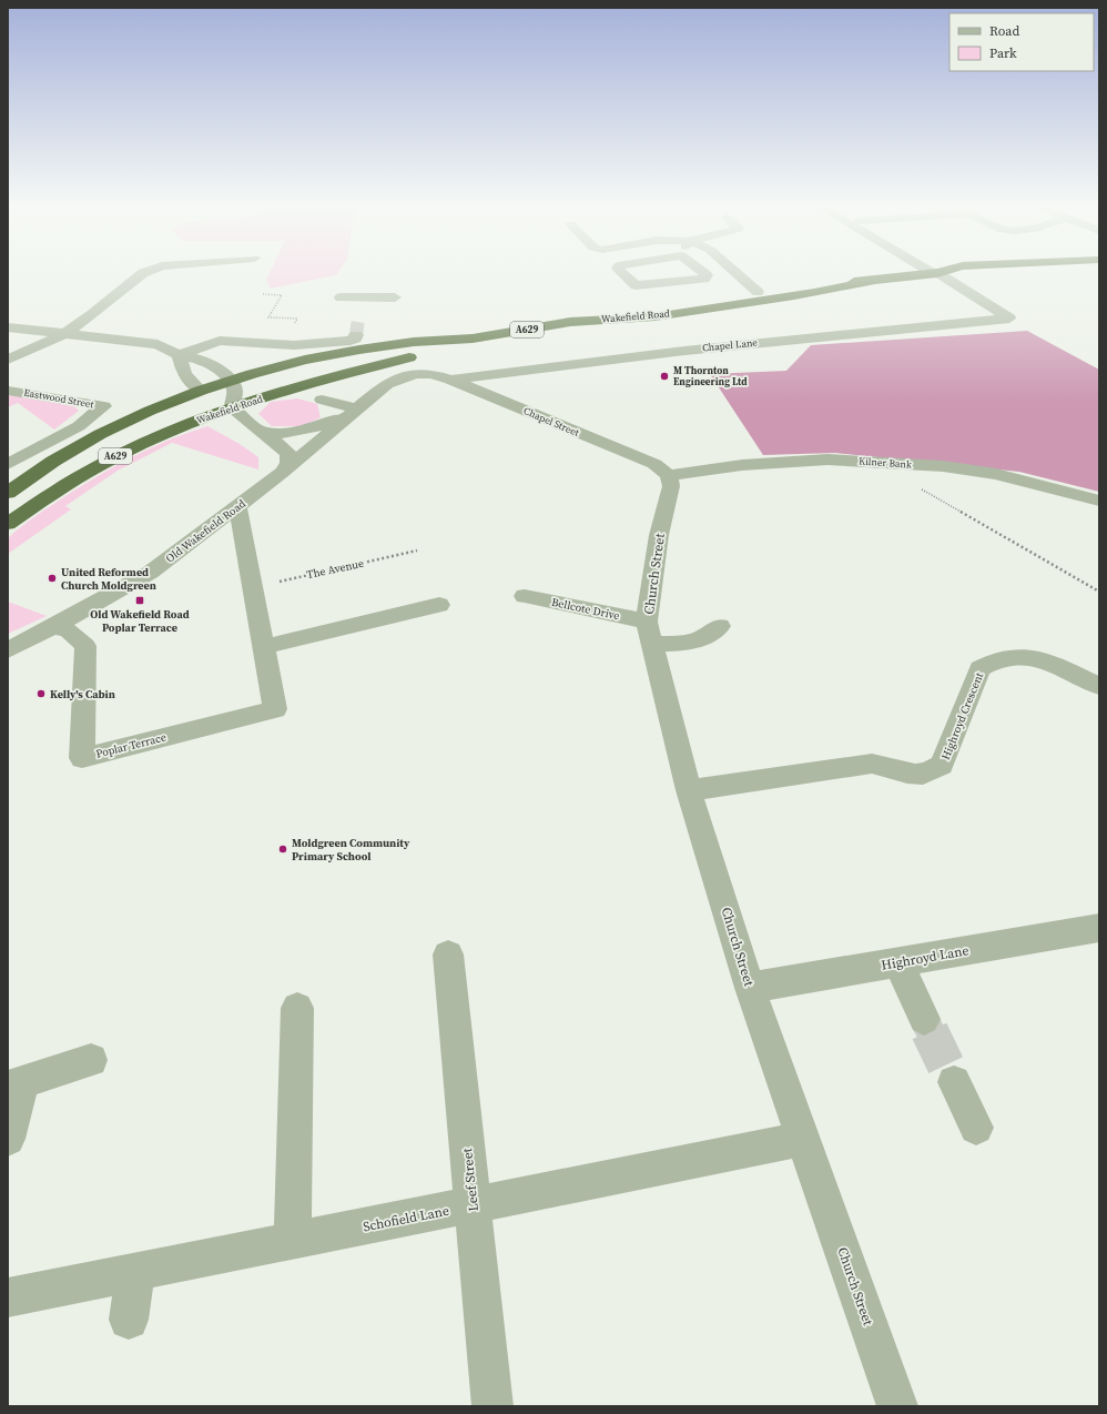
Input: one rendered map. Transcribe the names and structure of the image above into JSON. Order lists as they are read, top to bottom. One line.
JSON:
{"streets":{"highway":["Wakefield Road","A629"],"street":["Chapel Lane","Eastwood Street","Chapel Street","Kilner Bank","Old Wakefield Road","Church Street","Bellcote Drive","Highroyd Crescent","Poplar Terrace","Highroyd Lane","Leef Street","Schofield Lane"],"path":["The Avenue"]},"crossings":[["Wakefield Road","Chapel Lane"],["Chapel Lane","Chapel Street"],["Chapel Street","Kilner Bank"],["Chapel Street","Old Wakefield Road"],["Chapel Street","Church Street"],["Kilner Bank","Church Street"],["Old Wakefield Road","Poplar Terrace"],["Church Street","Bellcote Drive"],["Church Street","Highroyd Crescent"],["Church Street","Highroyd Lane"],["Church Street","Schofield Lane"],["Leef Street","Schofield Lane"]],"places":{"other":["M Thornton Engineering Ltd","United Reformed Church Moldgreen","Kelly's Cabin","Moldgreen Community Primary School"],"transit":["Old Wakefield Road Poplar Terrace"]},"legend":["Road","Park"]}
